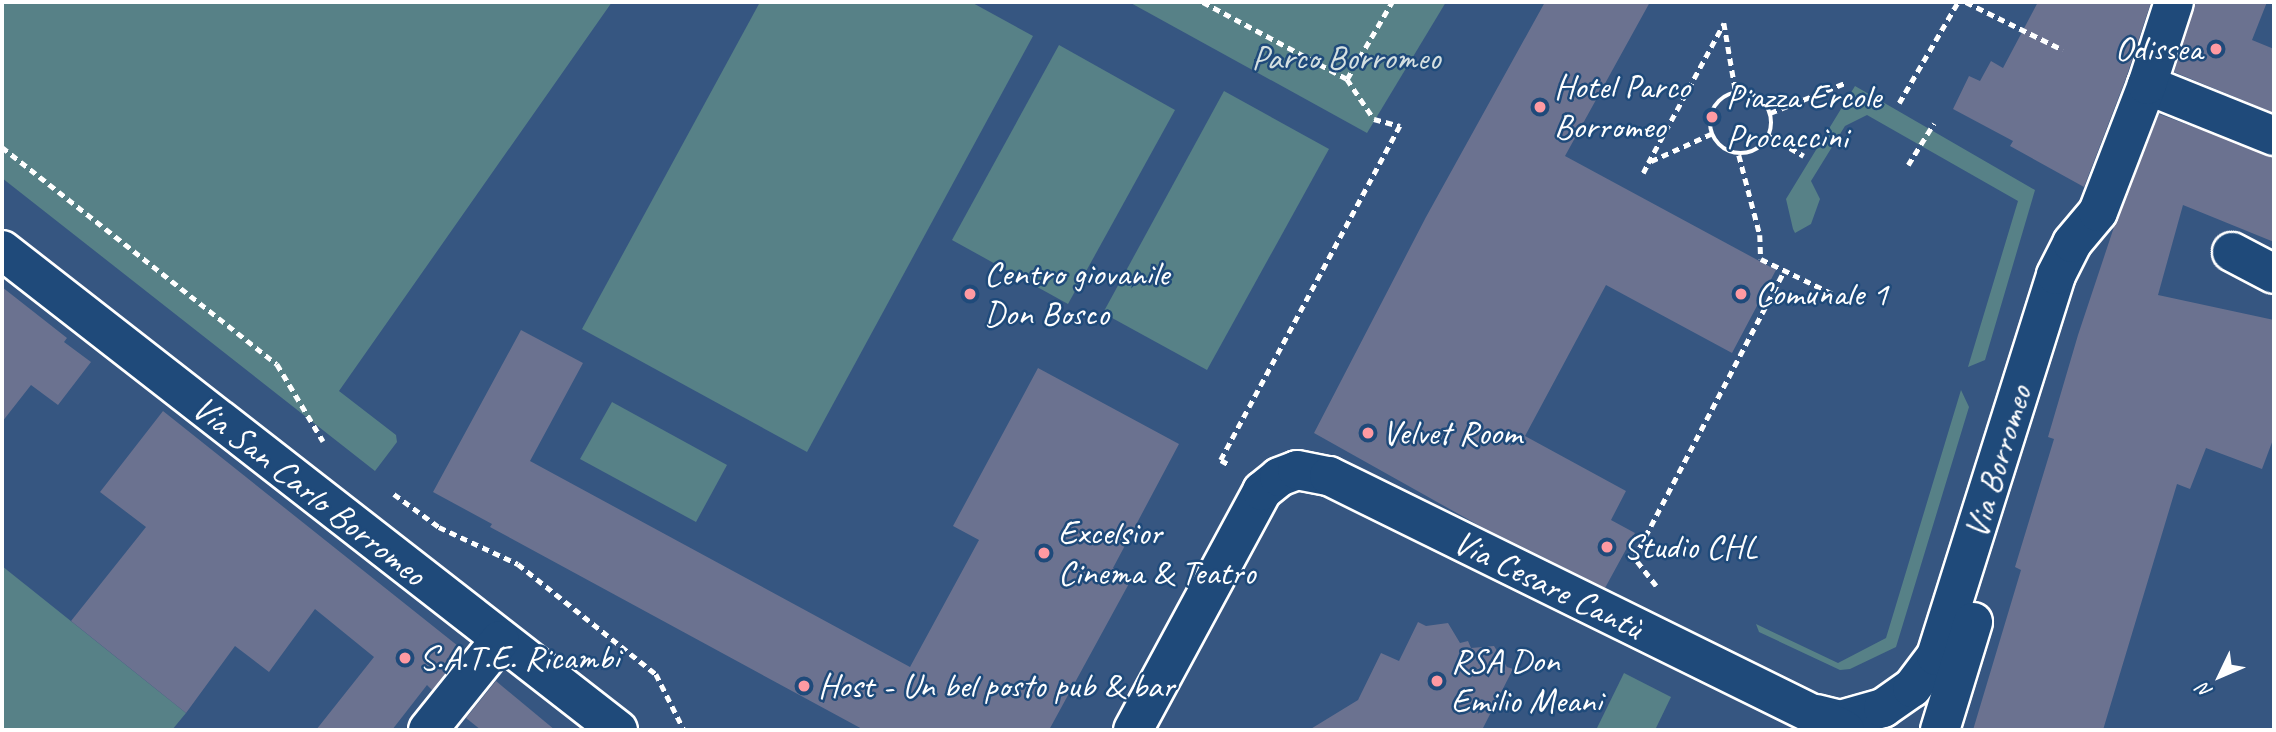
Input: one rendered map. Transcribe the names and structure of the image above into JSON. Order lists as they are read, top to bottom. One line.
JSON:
{"streets":{"street":["Via Borromeo","Via San Carlo Borromeo","Via Cesare Cantù"]},"crossings":[["Via Borromeo","Via Cesare Cantù"]],"parks":["Parco Borromeo"],"places":["Odissea","Hotel Parco Borromeo","Piazza Ercole Procaccini","Centro giovanile Don Bosco","Comunale 1","Velvet Room","Studio CHL","Excelsior Cinema & Teatro","S.A.T.E. Ricambi","RSA Don Emilio Meani","Host - Un bel posto pub & bar"],"north":"bottom left"}
